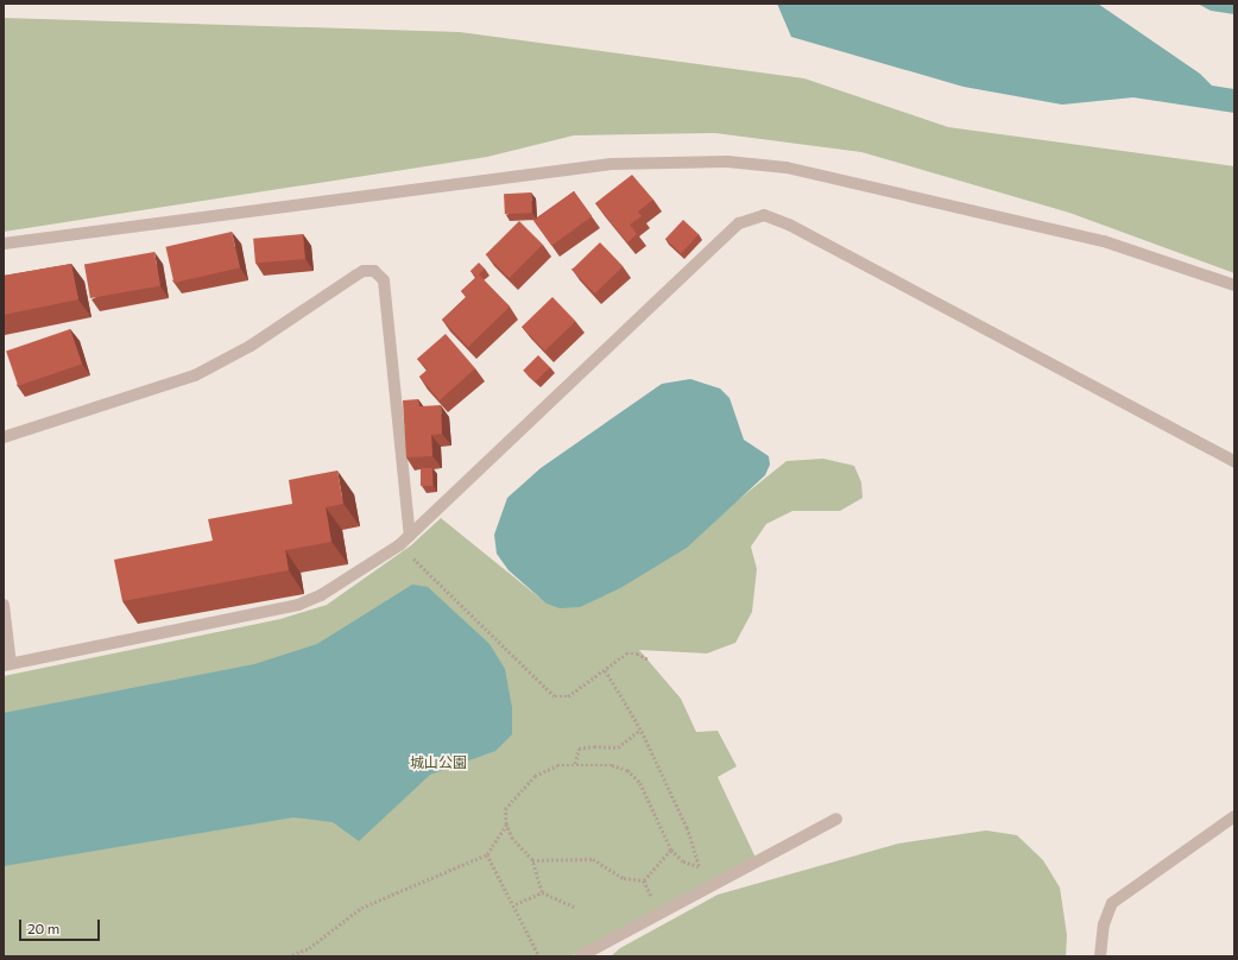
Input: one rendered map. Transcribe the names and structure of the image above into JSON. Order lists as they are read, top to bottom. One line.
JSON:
{"parks":["城山公園"],"scale_bar":"20 m"}
